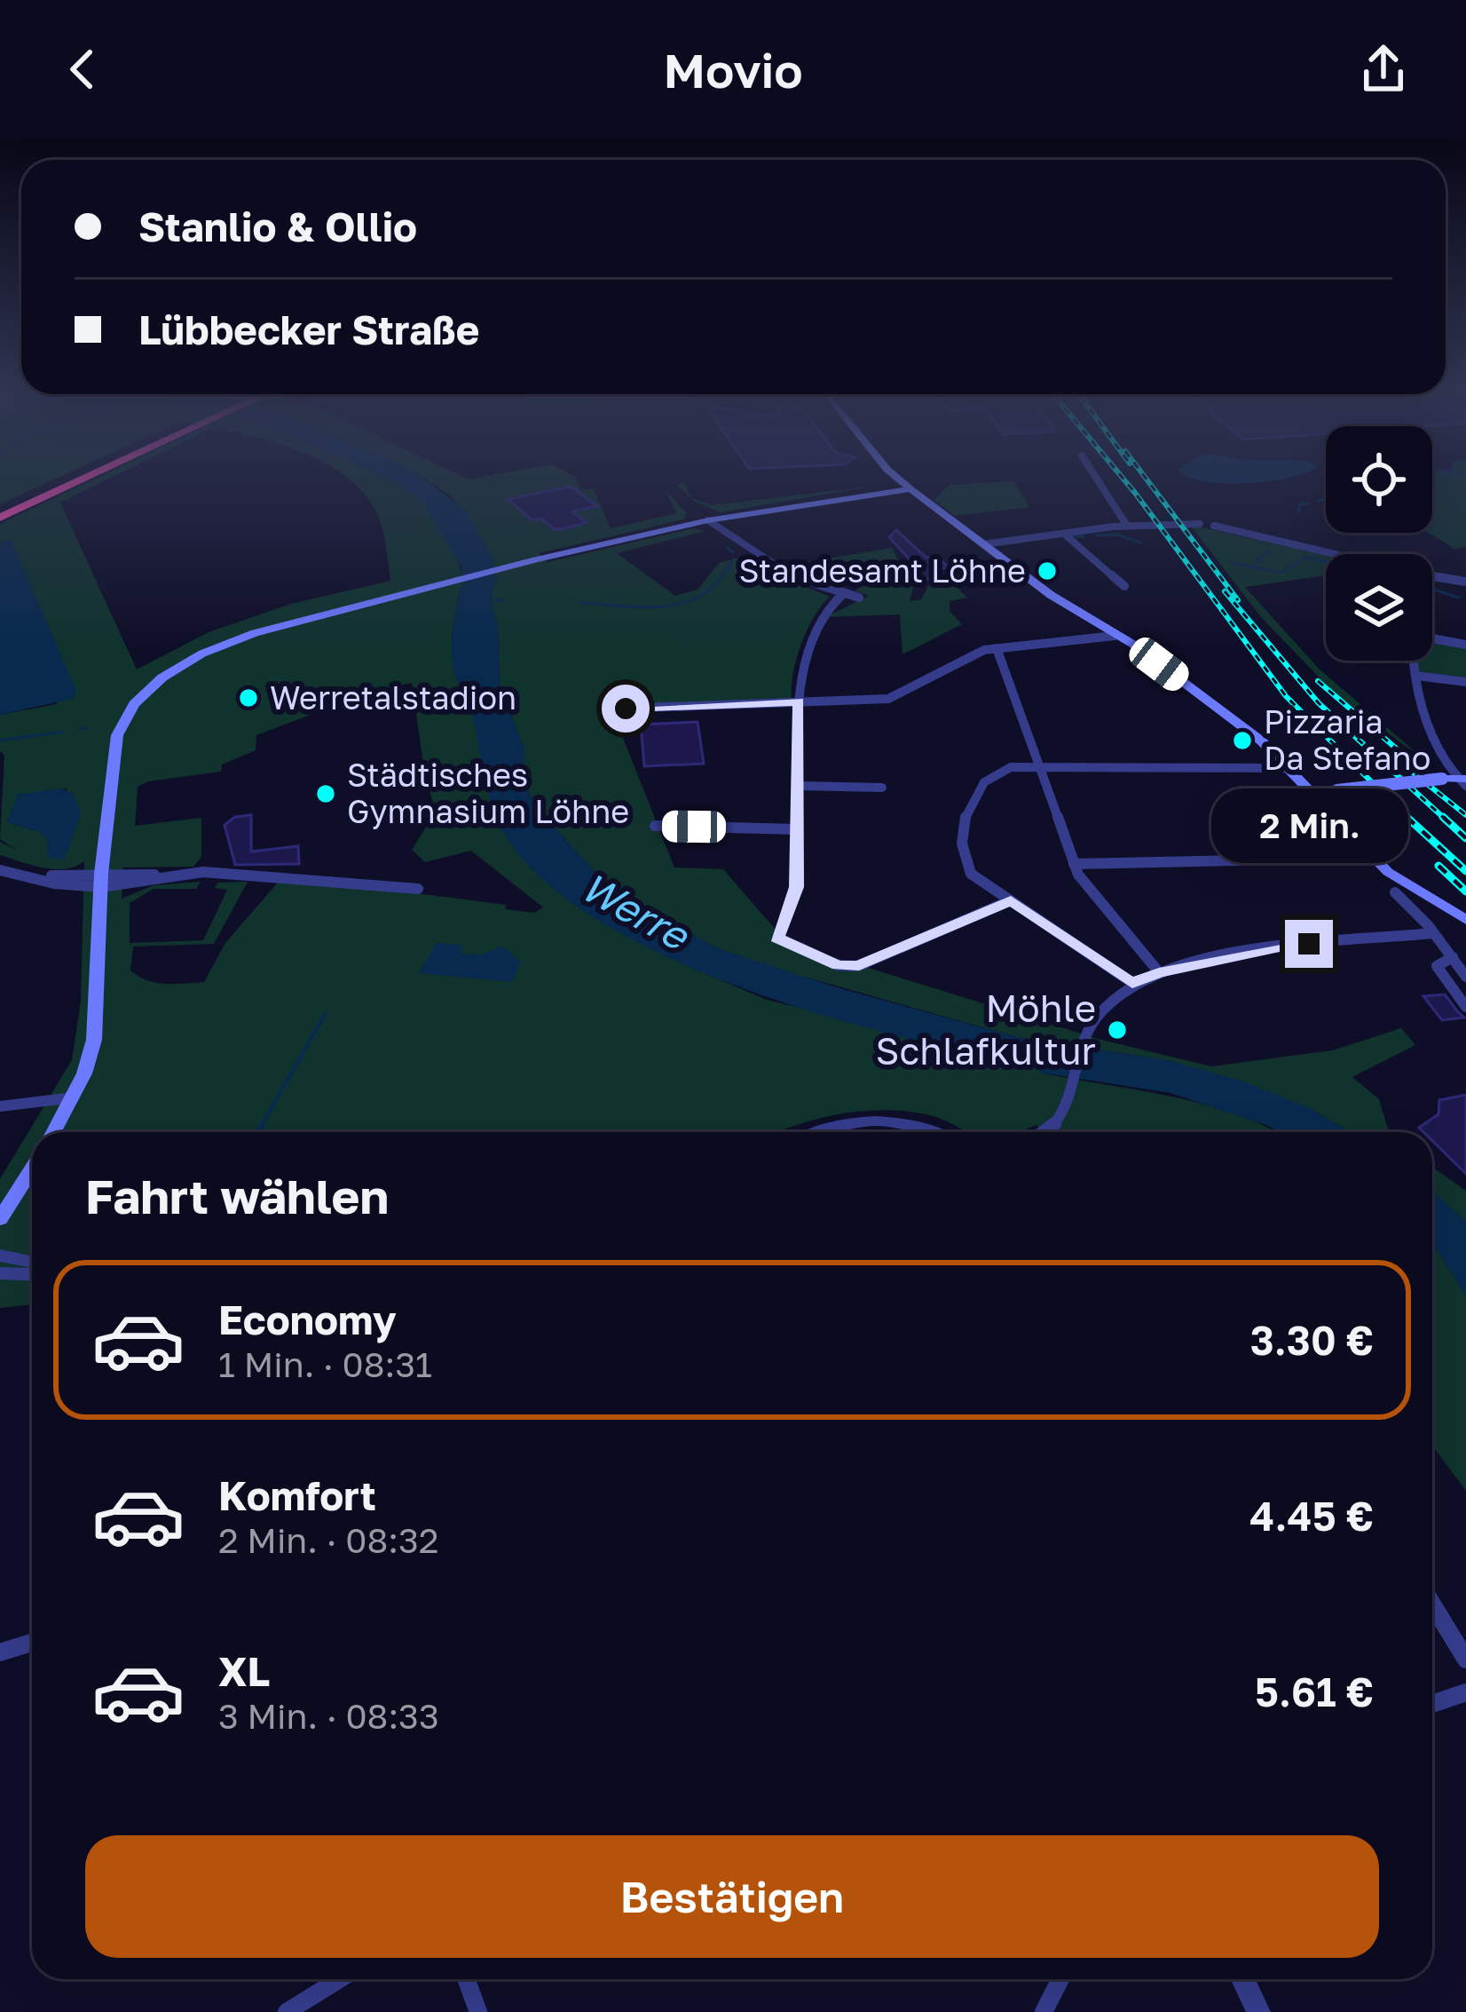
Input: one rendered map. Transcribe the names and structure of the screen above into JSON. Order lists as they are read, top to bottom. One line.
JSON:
{"water":["Werre"],"places":["Standesamt Löhne","Werretalstadion","Pizzaria Da Stefano","Städtisches Gymnasium Löhne","Möhle Schlafkultur"],"page":{"header":"Movio","banner":["Stanlio & Ollio","Lübbecker Straße"],"bubble":"2 Min.","heading":"Fahrt wählen","list":[{"name":"Economy","note":"1 Min. · 08:31","value":"3.30 €"},{"name":"Komfort","note":"2 Min. · 08:32","value":"4.45 €"},{"name":"XL","note":"3 Min. · 08:33","value":"5.61 €"}],"buttons":"Bestätigen"}}
